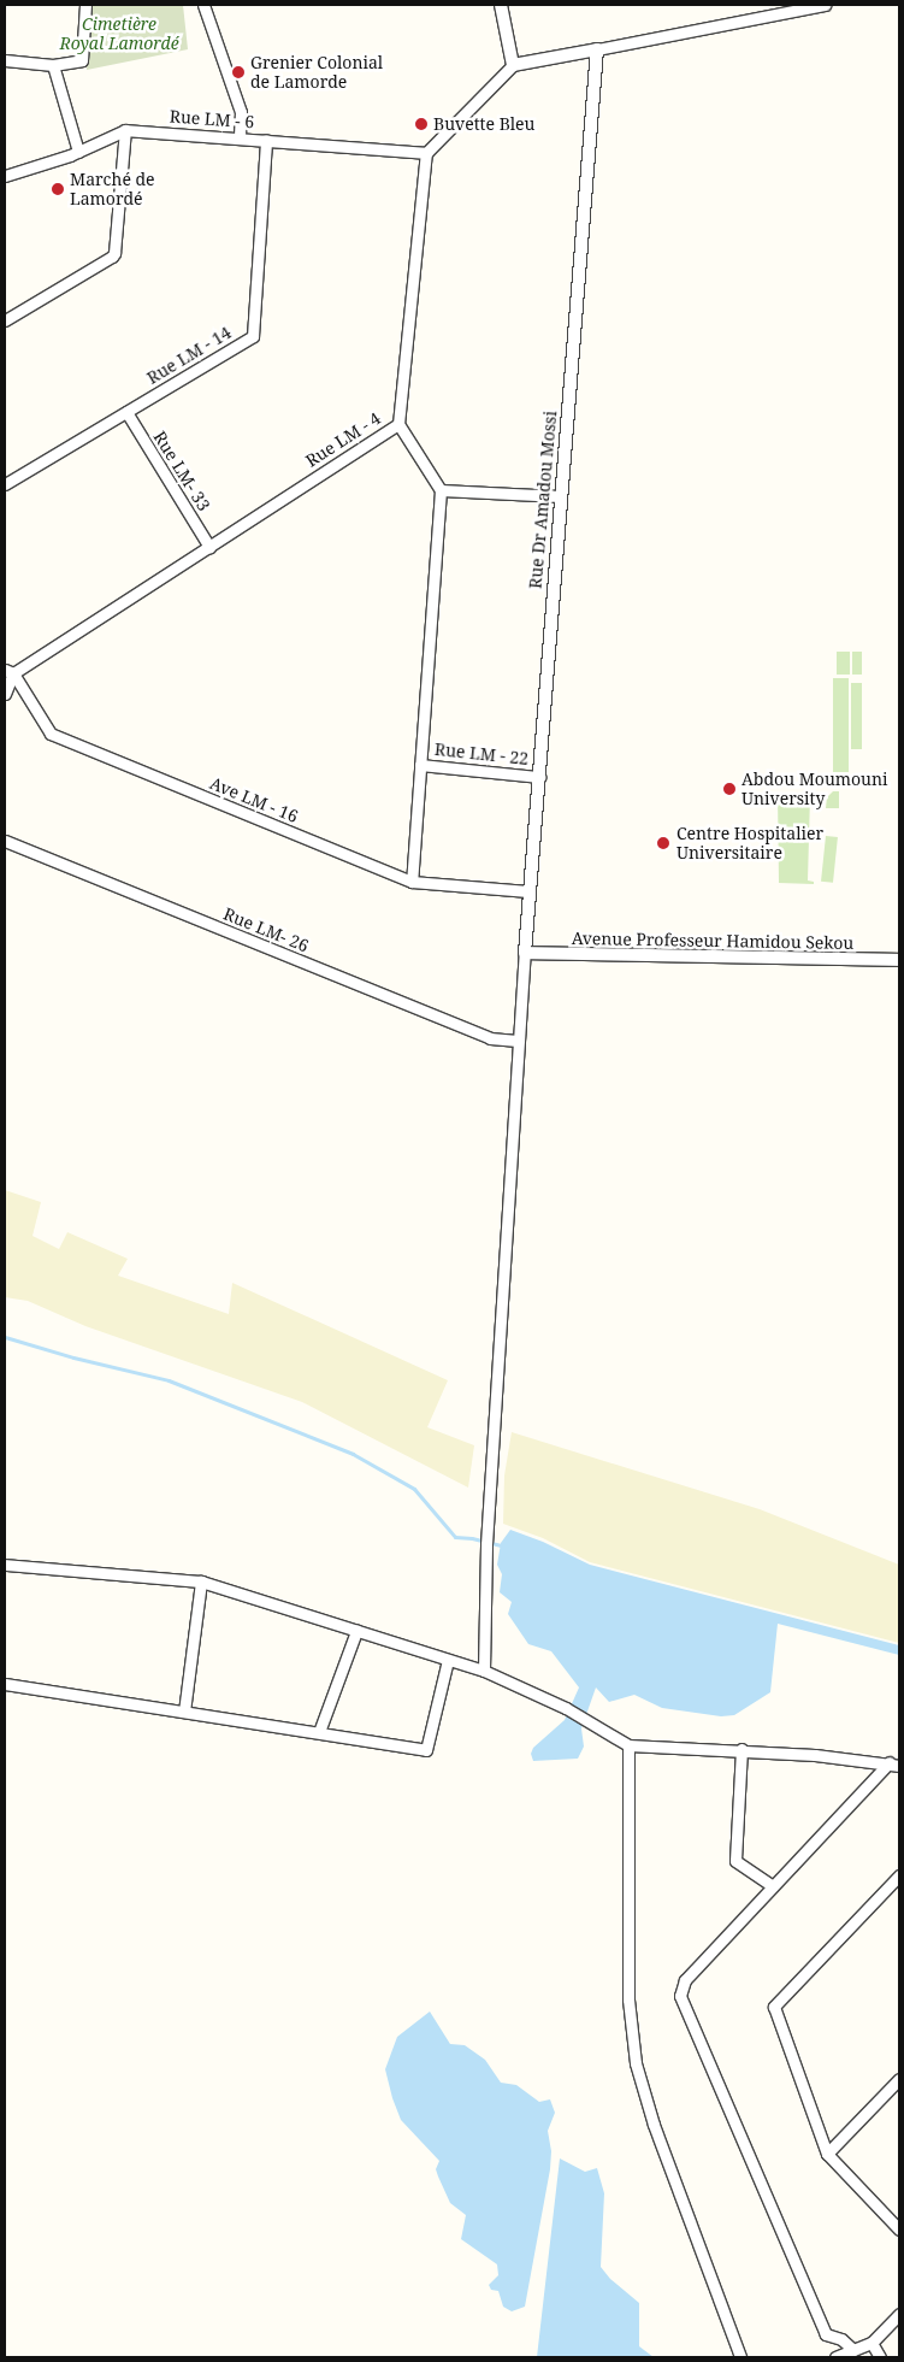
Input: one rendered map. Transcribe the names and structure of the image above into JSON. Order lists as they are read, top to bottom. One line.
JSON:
{"streets":{"street":["Rue LM - 6","Rue LM - 14","Rue LM - 4","Rue LM- 33","Rue Dr Amadou Mossi","Rue LM - 22","Ave LM - 16","Rue LM- 26","Avenue Professeur Hamidou Sekou"]},"crossings":[["Rue LM - 6","Rue LM - 14"],["Rue LM - 6","Rue LM - 4"],["Rue LM - 14","Rue LM- 33"],["Rue LM - 4","Rue LM- 33"],["Rue LM - 4","Ave LM - 16"],["Rue Dr Amadou Mossi","Rue LM - 22"],["Rue Dr Amadou Mossi","Ave LM - 16"],["Rue Dr Amadou Mossi","Avenue Professeur Hamidou Sekou"]],"parks":["Cimetière Royal Lamordé"],"places":["Grenier Colonial de Lamorde","Buvette Bleu","Marché de Lamordé","Abdou Moumouni University","Centre Hospitalier Universitaire"]}
